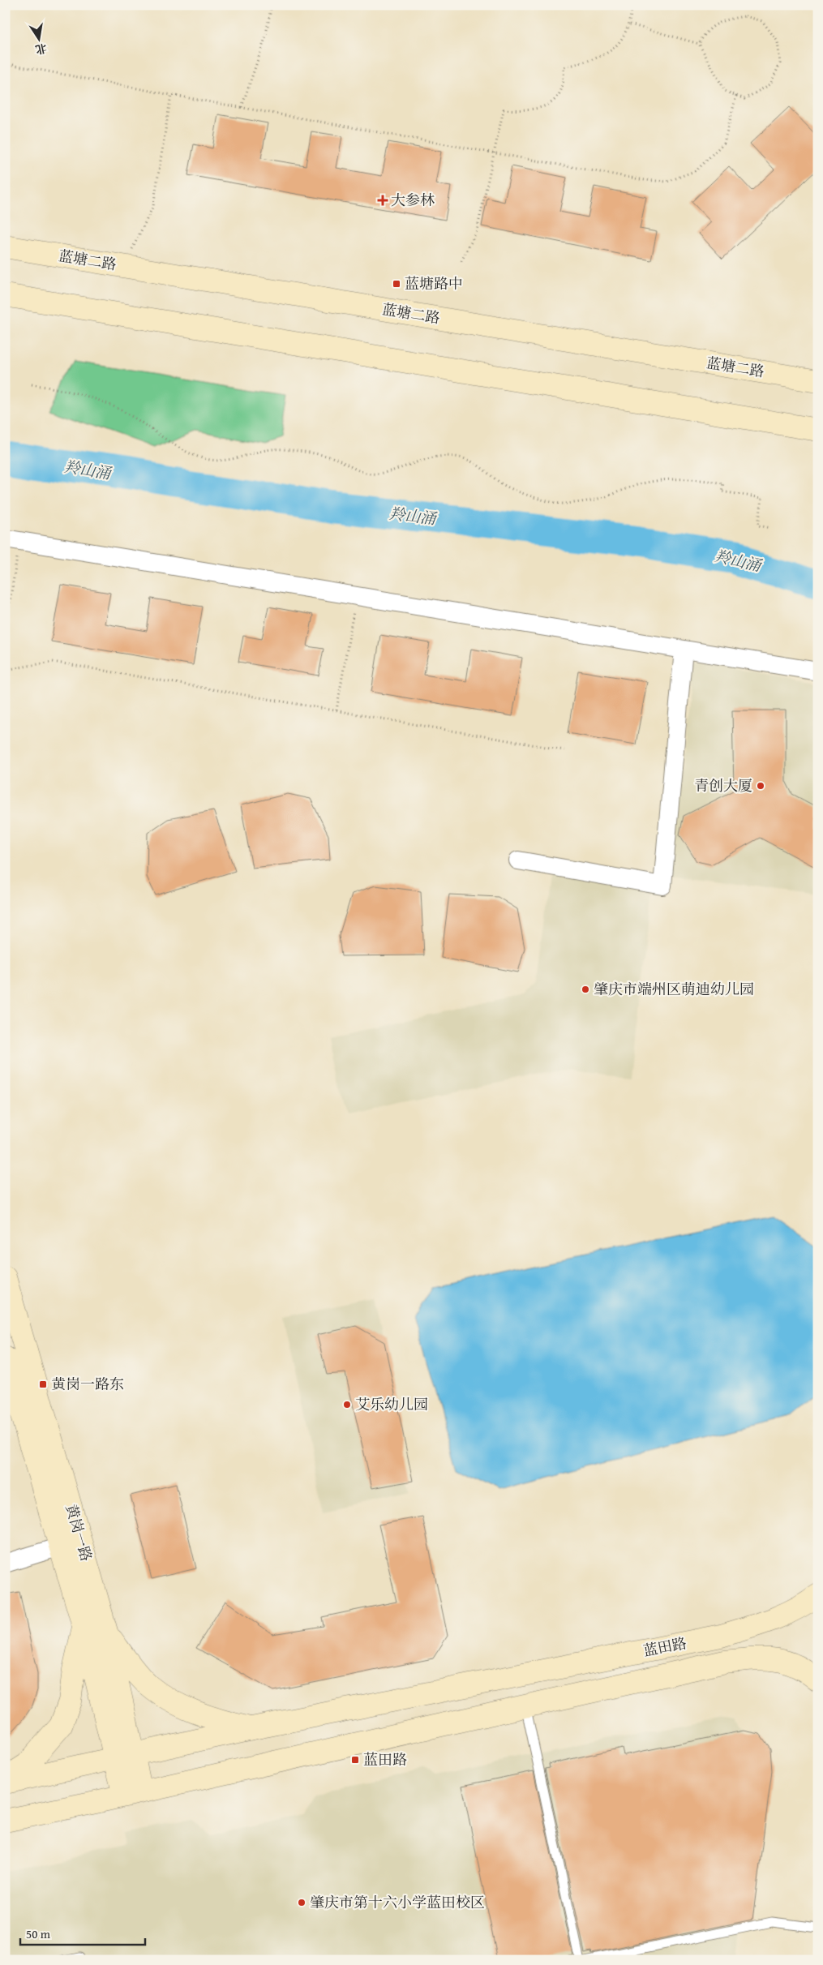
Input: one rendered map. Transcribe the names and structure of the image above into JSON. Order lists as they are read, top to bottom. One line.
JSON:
{"streets":{"main road":["蓝塘二路","黄岗一路","蓝田路"]},"crossings":[["黄岗一路","蓝田路"]],"water":["羚山涌"],"places":{"health":["大参林"],"transit":["蓝塘路中","黄岗一路东","蓝田路"],"other":["青创大厦","肇庆市端州区萌迪幼儿园","艾乐幼儿园","肇庆市第十六小学蓝田校区"]},"scale_bar":"50 m","north":"bottom"}
